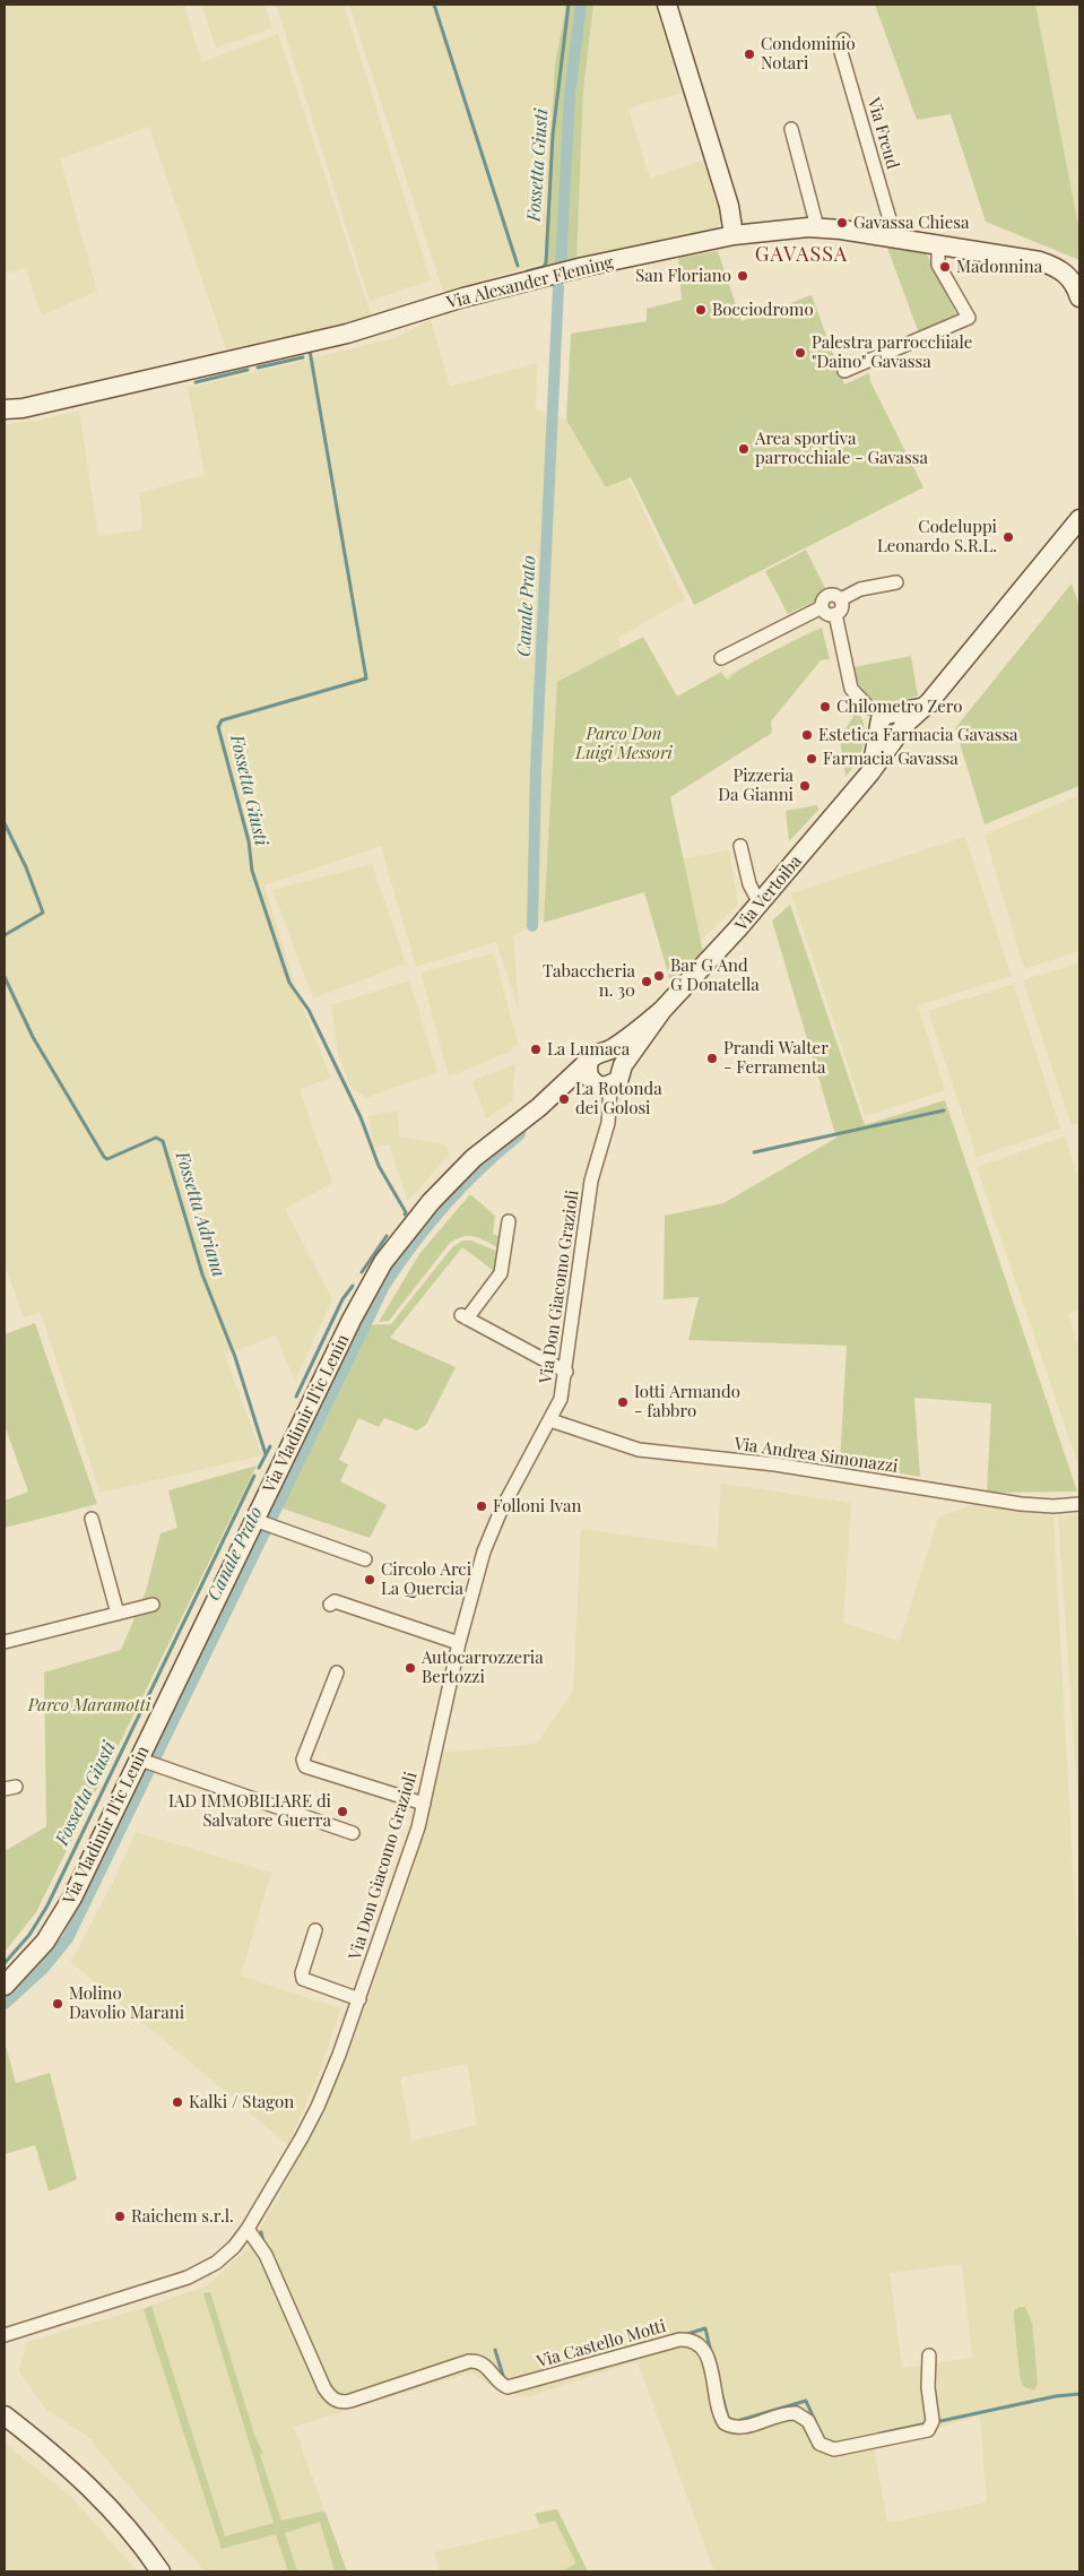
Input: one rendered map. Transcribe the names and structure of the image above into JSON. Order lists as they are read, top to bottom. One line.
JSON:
{"streets":{"main road":["Via Alexander Fleming","Via Vertoiba","Via Vladimir Il'ic Lenin"],"street":["Via Freud","Via Don Giacomo Grazioli","Via Andrea Simonazzi","Via Castello Motti"]},"crossings":[["Via Freud","Via Alexander Fleming"],["Via Vertoiba","Via Vladimir Il'ic Lenin"],["Via Don Giacomo Grazioli","Via Vladimir Il'ic Lenin"],["Via Don Giacomo Grazioli","Via Andrea Simonazzi"],["Via Don Giacomo Grazioli","Via Castello Motti"]],"districts":["GAVASSA"],"water":["Fossetta Giusti","Canale Prato","Fossetta Adriana"],"parks":["Parco Don Luigi Messori","Parco Maramotti"],"places":["Condominio Notari","Gavassa Chiesa","Madonnina","San Floriano","Bocciodromo","Palestra parrocchiale \"Daino\" Gavassa","Area sportiva parrocchiale - Gavassa","Codeluppi Leonardo S.R.L.","Chilometro Zero","Estetica Farmacia Gavassa","Farmacia Gavassa","Pizzeria Da Gianni","Bar G And G Donatella","Tabaccheria n. 30","La Lumaca","Prandi Walter - Ferramenta","La Rotonda dei Golosi","Iotti Armando - fabbro","Folloni Ivan","Circolo Arci La Quercia","Autocarrozzeria Bertozzi","IAD IMMOBILIARE di Salvatore Guerra","Molino Davolio Marani","Kalki / Stagon","Raichem s.r.l."]}
